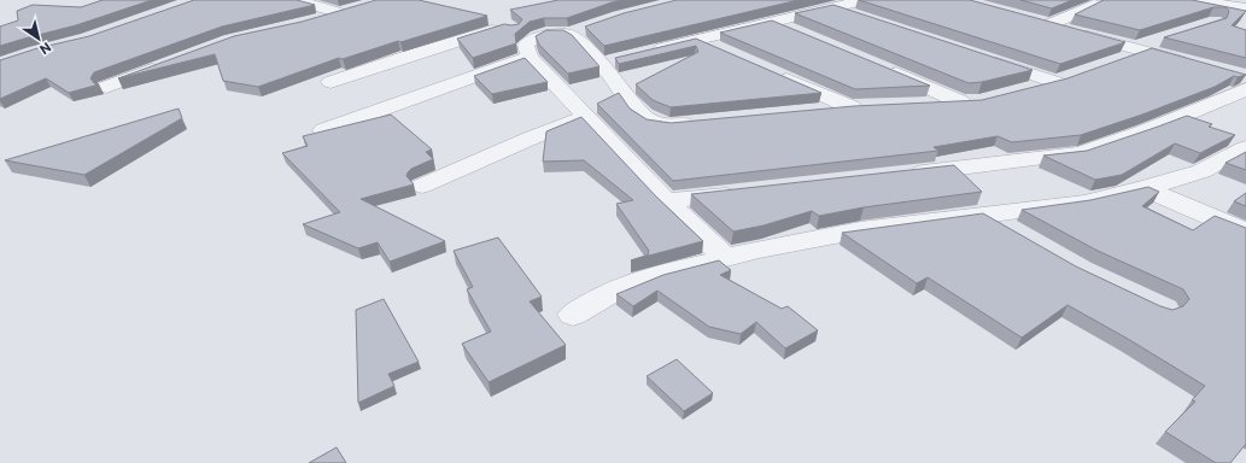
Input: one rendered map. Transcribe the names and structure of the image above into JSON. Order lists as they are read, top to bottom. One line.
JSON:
{"north":"bottom right"}
